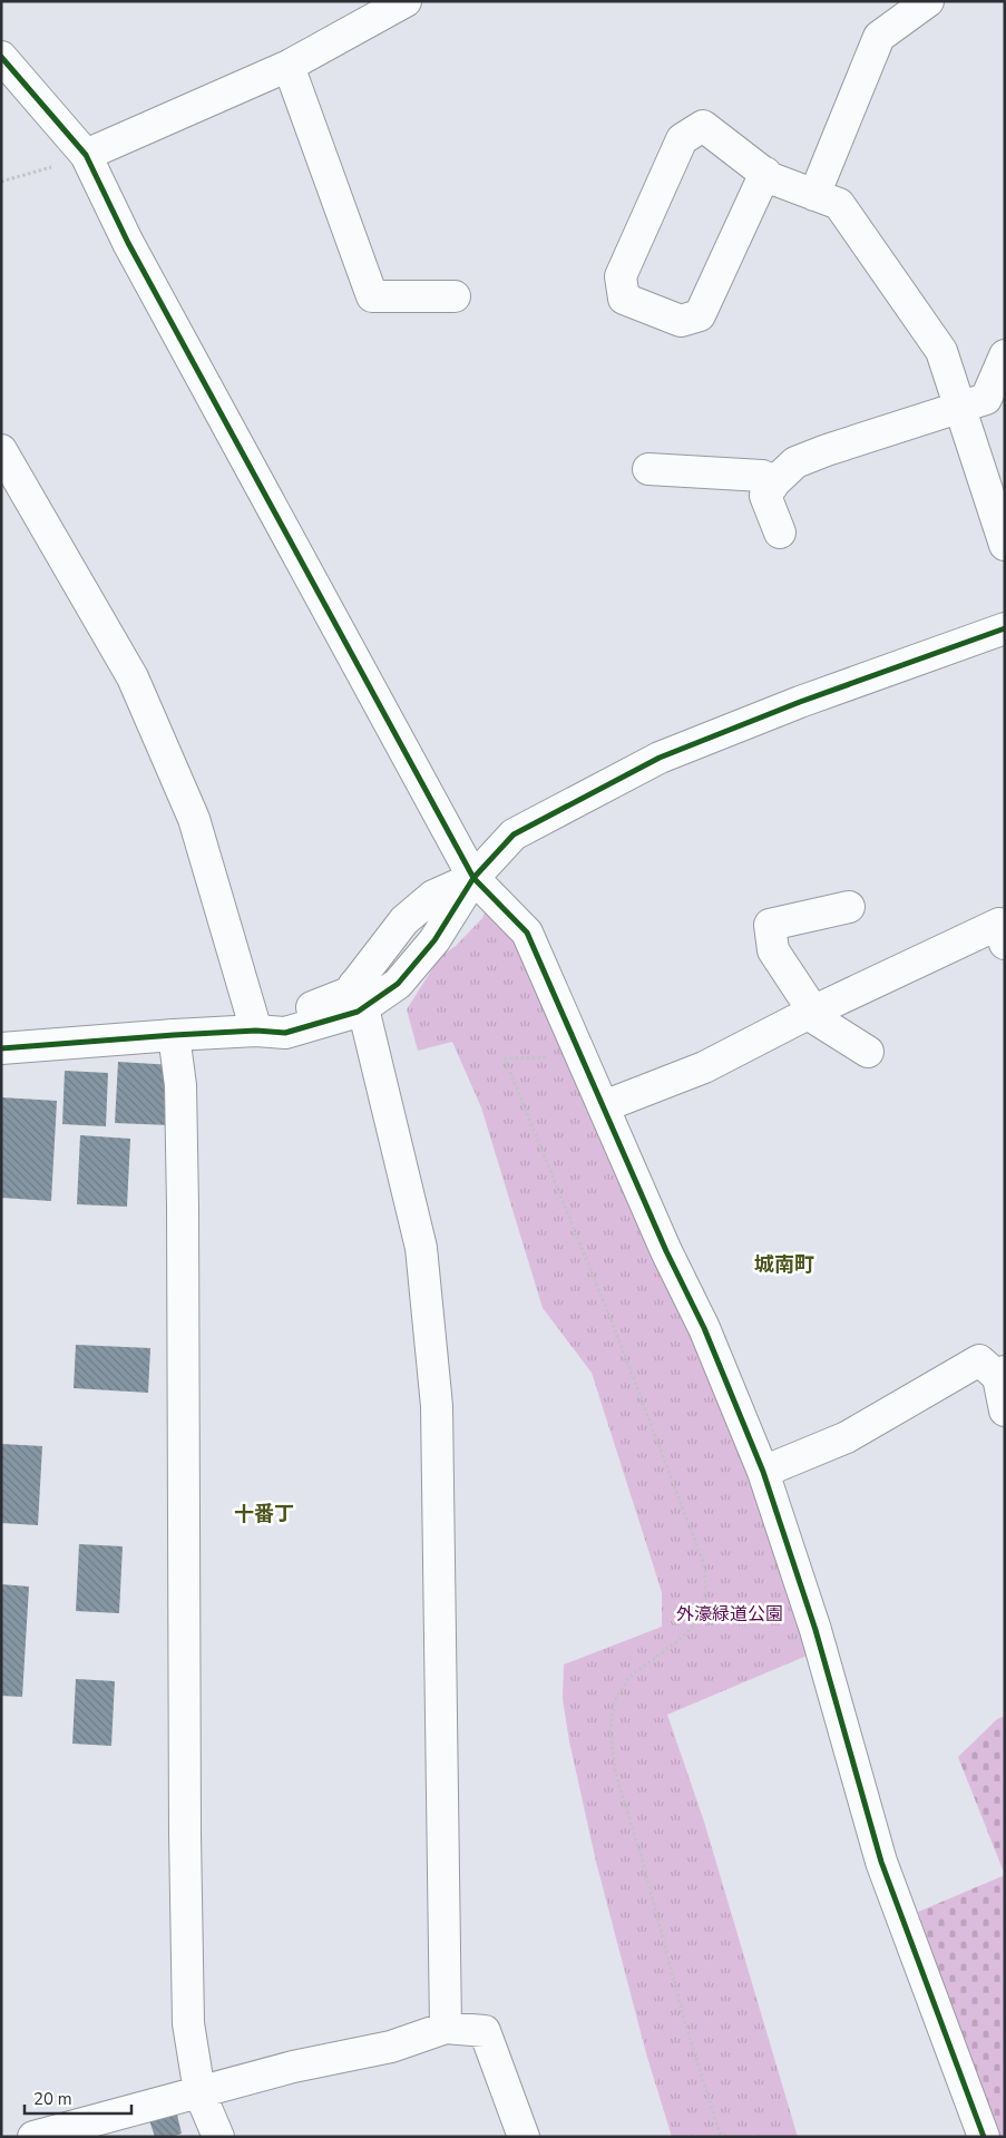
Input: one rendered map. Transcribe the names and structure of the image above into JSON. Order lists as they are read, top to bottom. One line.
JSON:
{"districts":["城南町","十番丁"],"parks":["外濠緑道公園"],"scale_bar":"20 m"}
